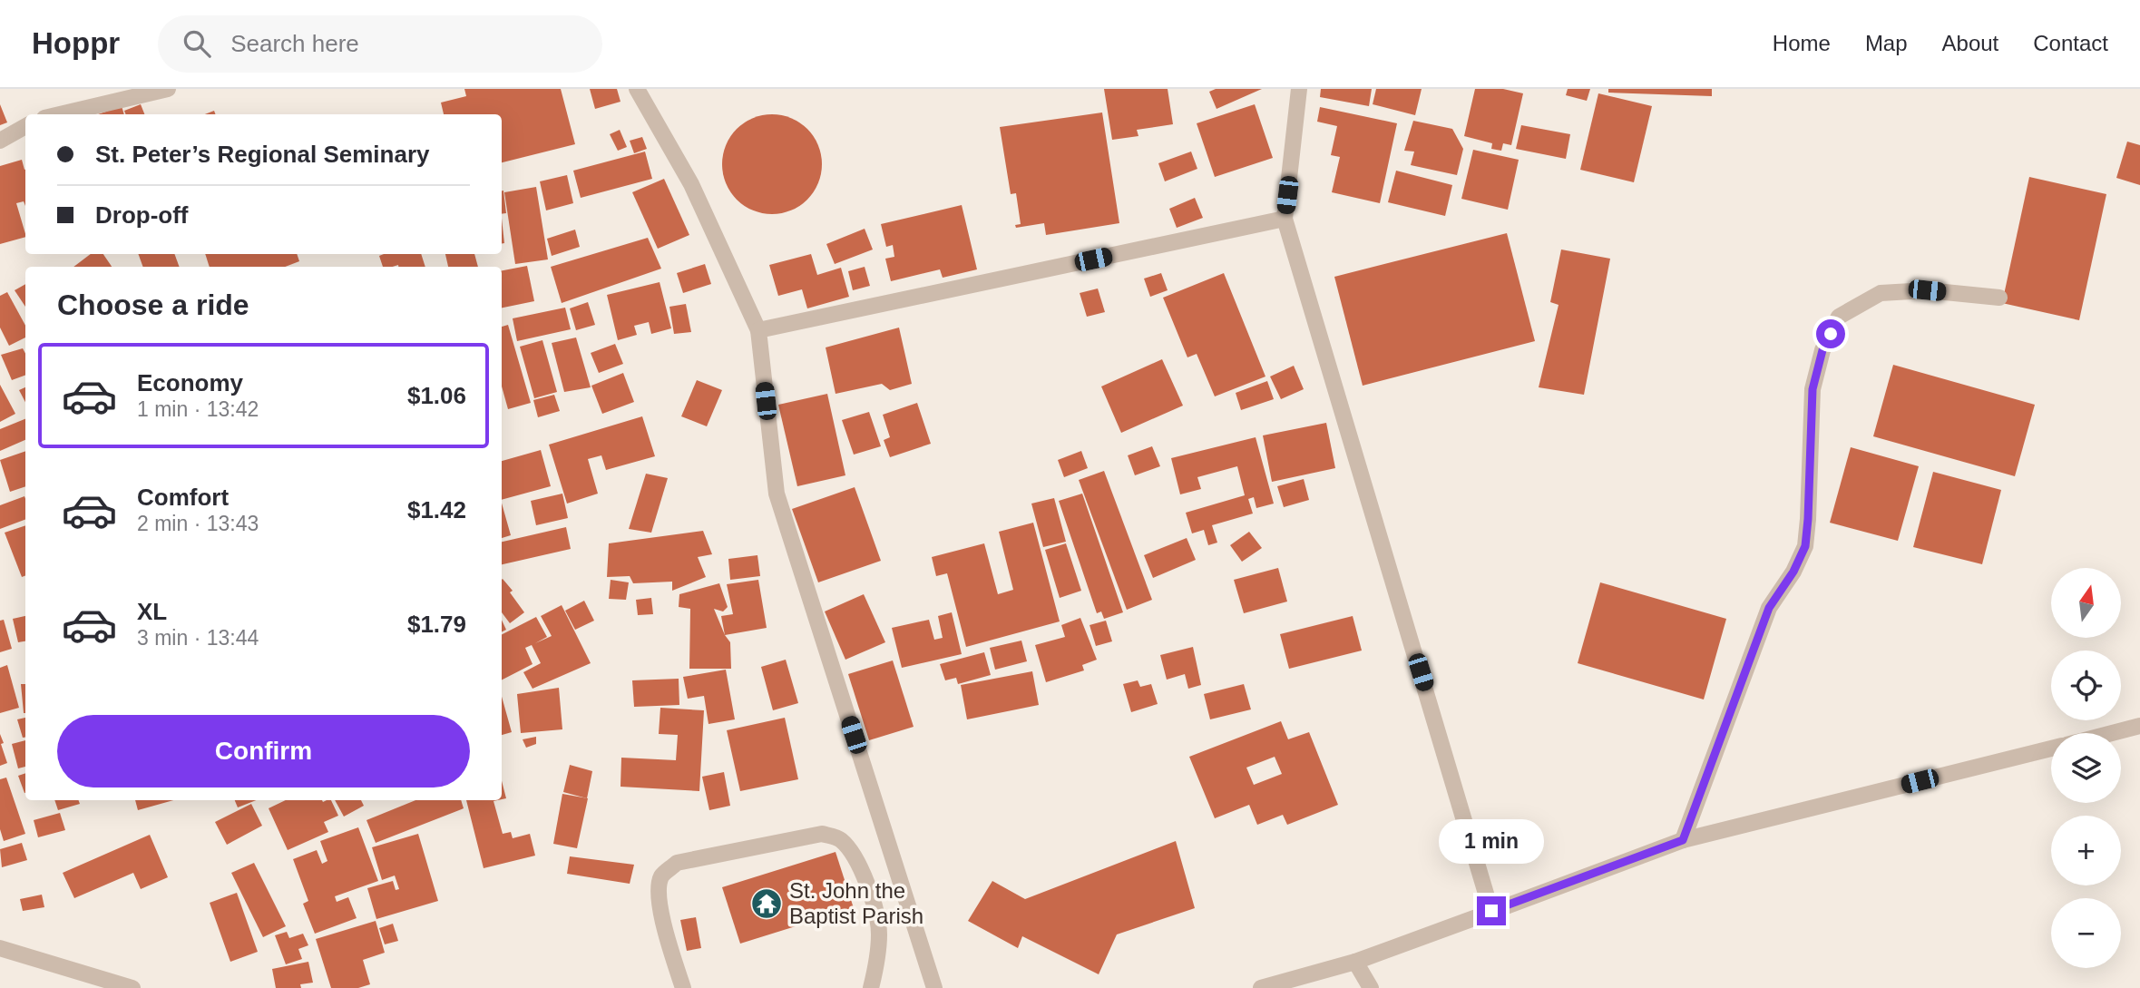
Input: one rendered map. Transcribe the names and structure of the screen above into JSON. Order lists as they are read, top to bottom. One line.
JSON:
{"places":{"temple":["St. John the Baptist Parish"]},"north":"top","page":{"header":"Hoppr","search":"Search here","nav":["Home","Map","About","Contact"],"banner":["St. Peter’s Regional Seminary","Drop-off"],"heading":"Choose a ride","list":[{"name":"Economy","note":"1 min · 13:42","value":"$1.06"},{"name":"Comfort","note":"2 min · 13:43","value":"$1.42"},{"name":"XL","note":"3 min · 13:44","value":"$1.79"}],"map_buttons":["+","−"],"buttons":"Confirm","bubble":"1 min"}}
